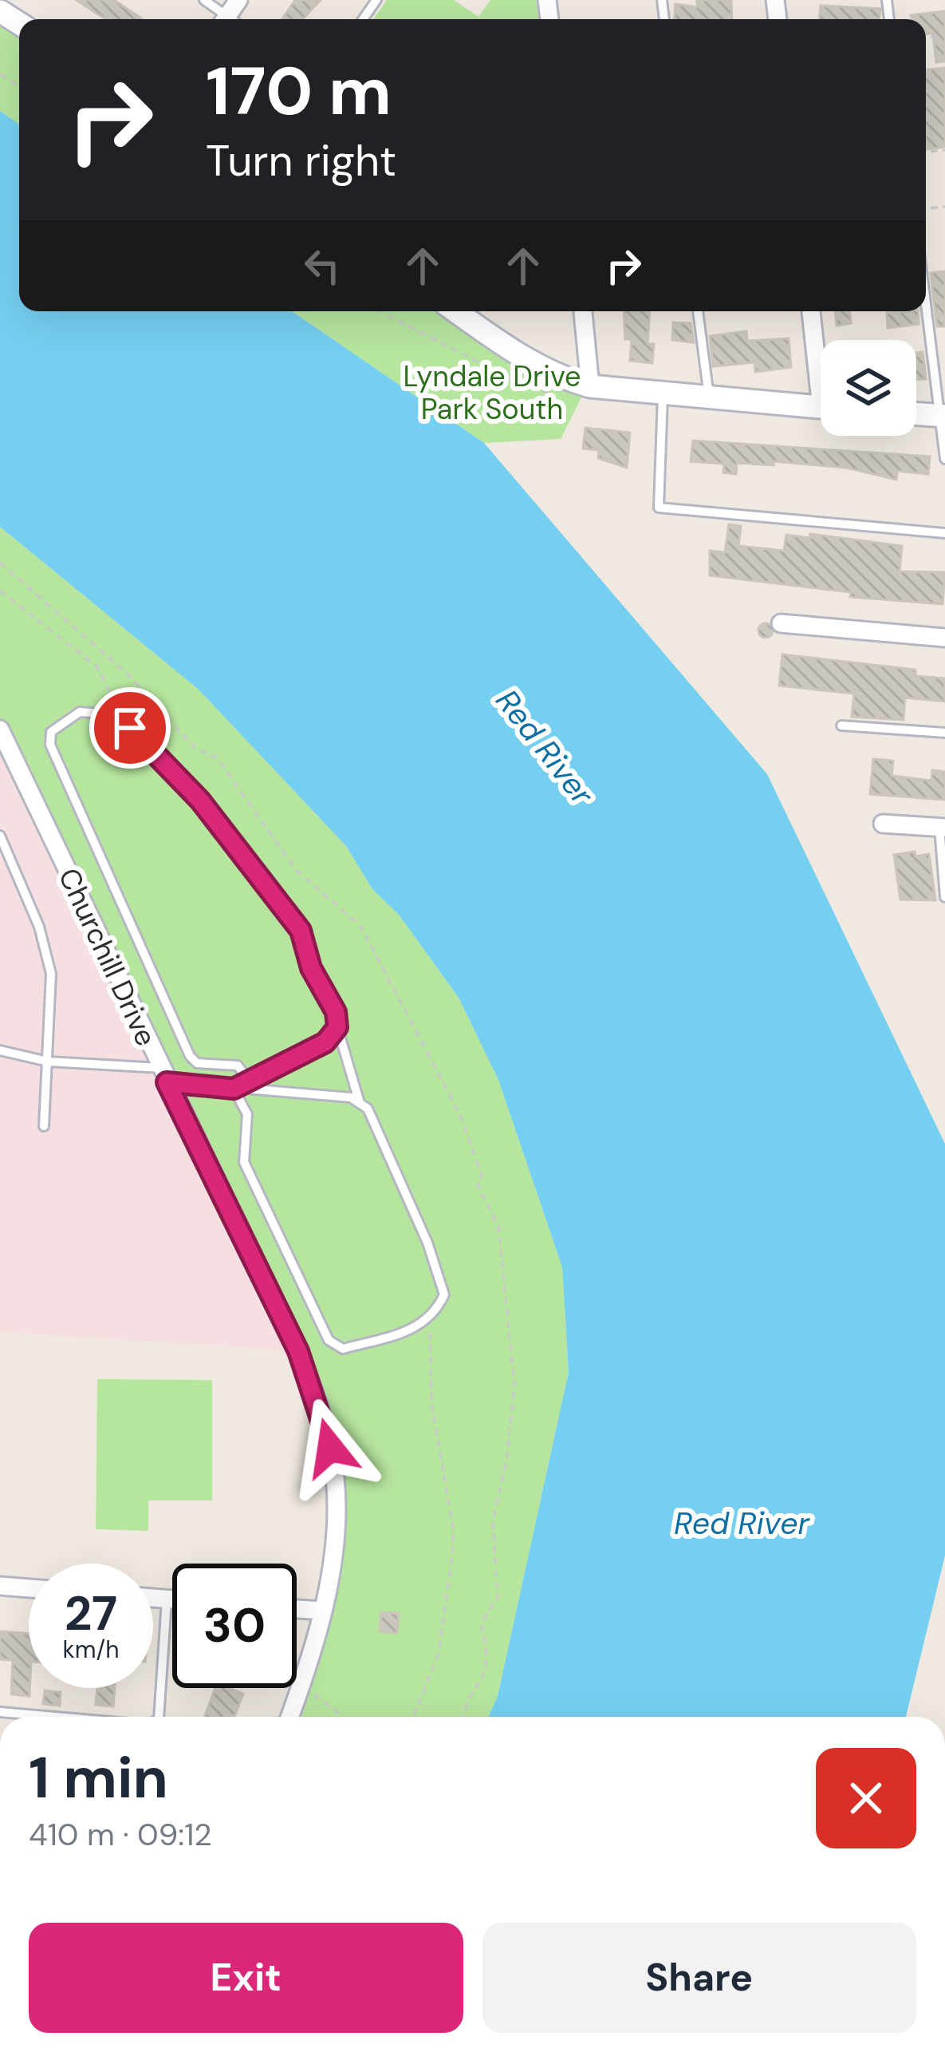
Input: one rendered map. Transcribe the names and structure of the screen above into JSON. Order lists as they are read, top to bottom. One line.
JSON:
{"streets":{"street":["Churchill Drive"]},"water":["Red River"],"parks":["Lyndale Drive Park South"],"page":{"turn":["170 m","Turn right"],"speed":"27 km/h","limit":"30","heading":["1 min","410 m · 09:12"],"buttons":["Exit","Share"]}}
